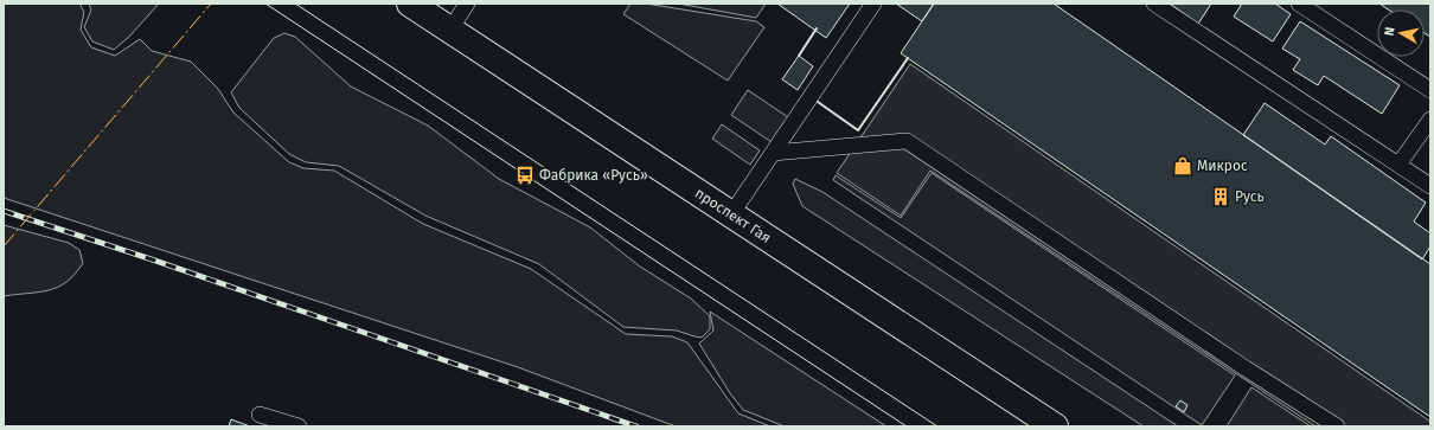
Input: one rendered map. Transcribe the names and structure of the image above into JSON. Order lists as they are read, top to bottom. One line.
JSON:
{"streets":{"main road":["проспект Гая"]},"places":{"shop":["Микрос"],"bus stop":["Фабрика «Русь»"],"building":["Русь"]},"north":"left"}
